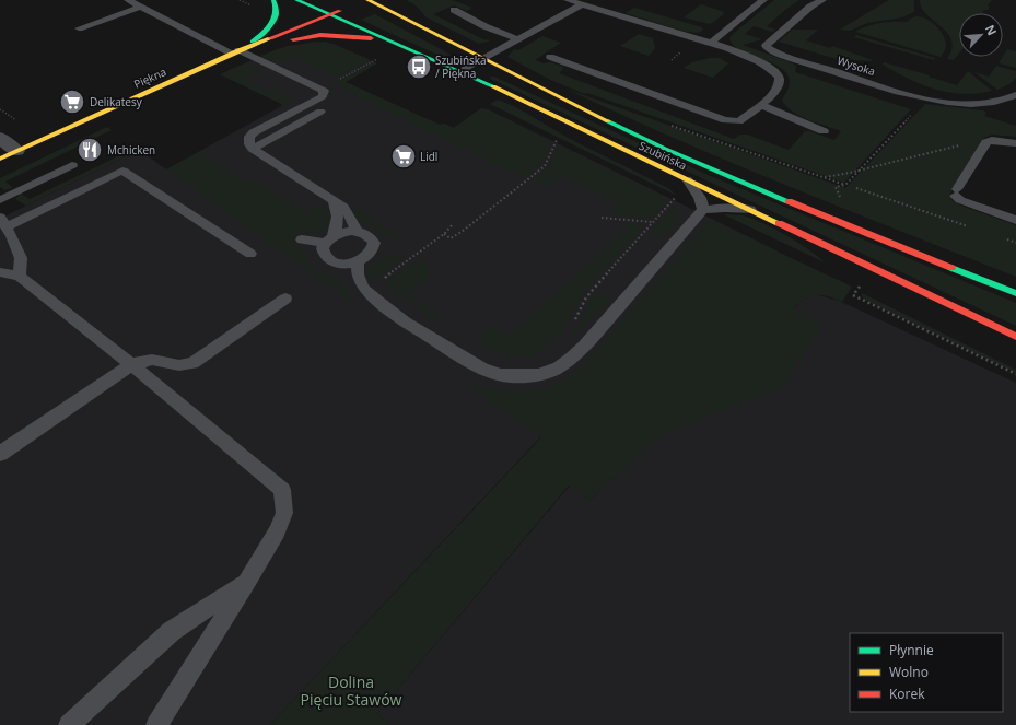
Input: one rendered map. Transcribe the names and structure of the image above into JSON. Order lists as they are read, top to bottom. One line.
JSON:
{"streets":{"main road":["Piękna","Szubińska"],"lane":["Wysoka"]},"crossings":[["Piękna","Szubińska"]],"parks":["Dolina Pięciu Stawów"],"places":{"bus stop":["Szubińska / Piękna"],"supermarket":["Delikatesy","Lidl"],"restaurant":["Mchicken"]},"legend":["Płynnie","Wolno","Korek"],"north":"top right"}
